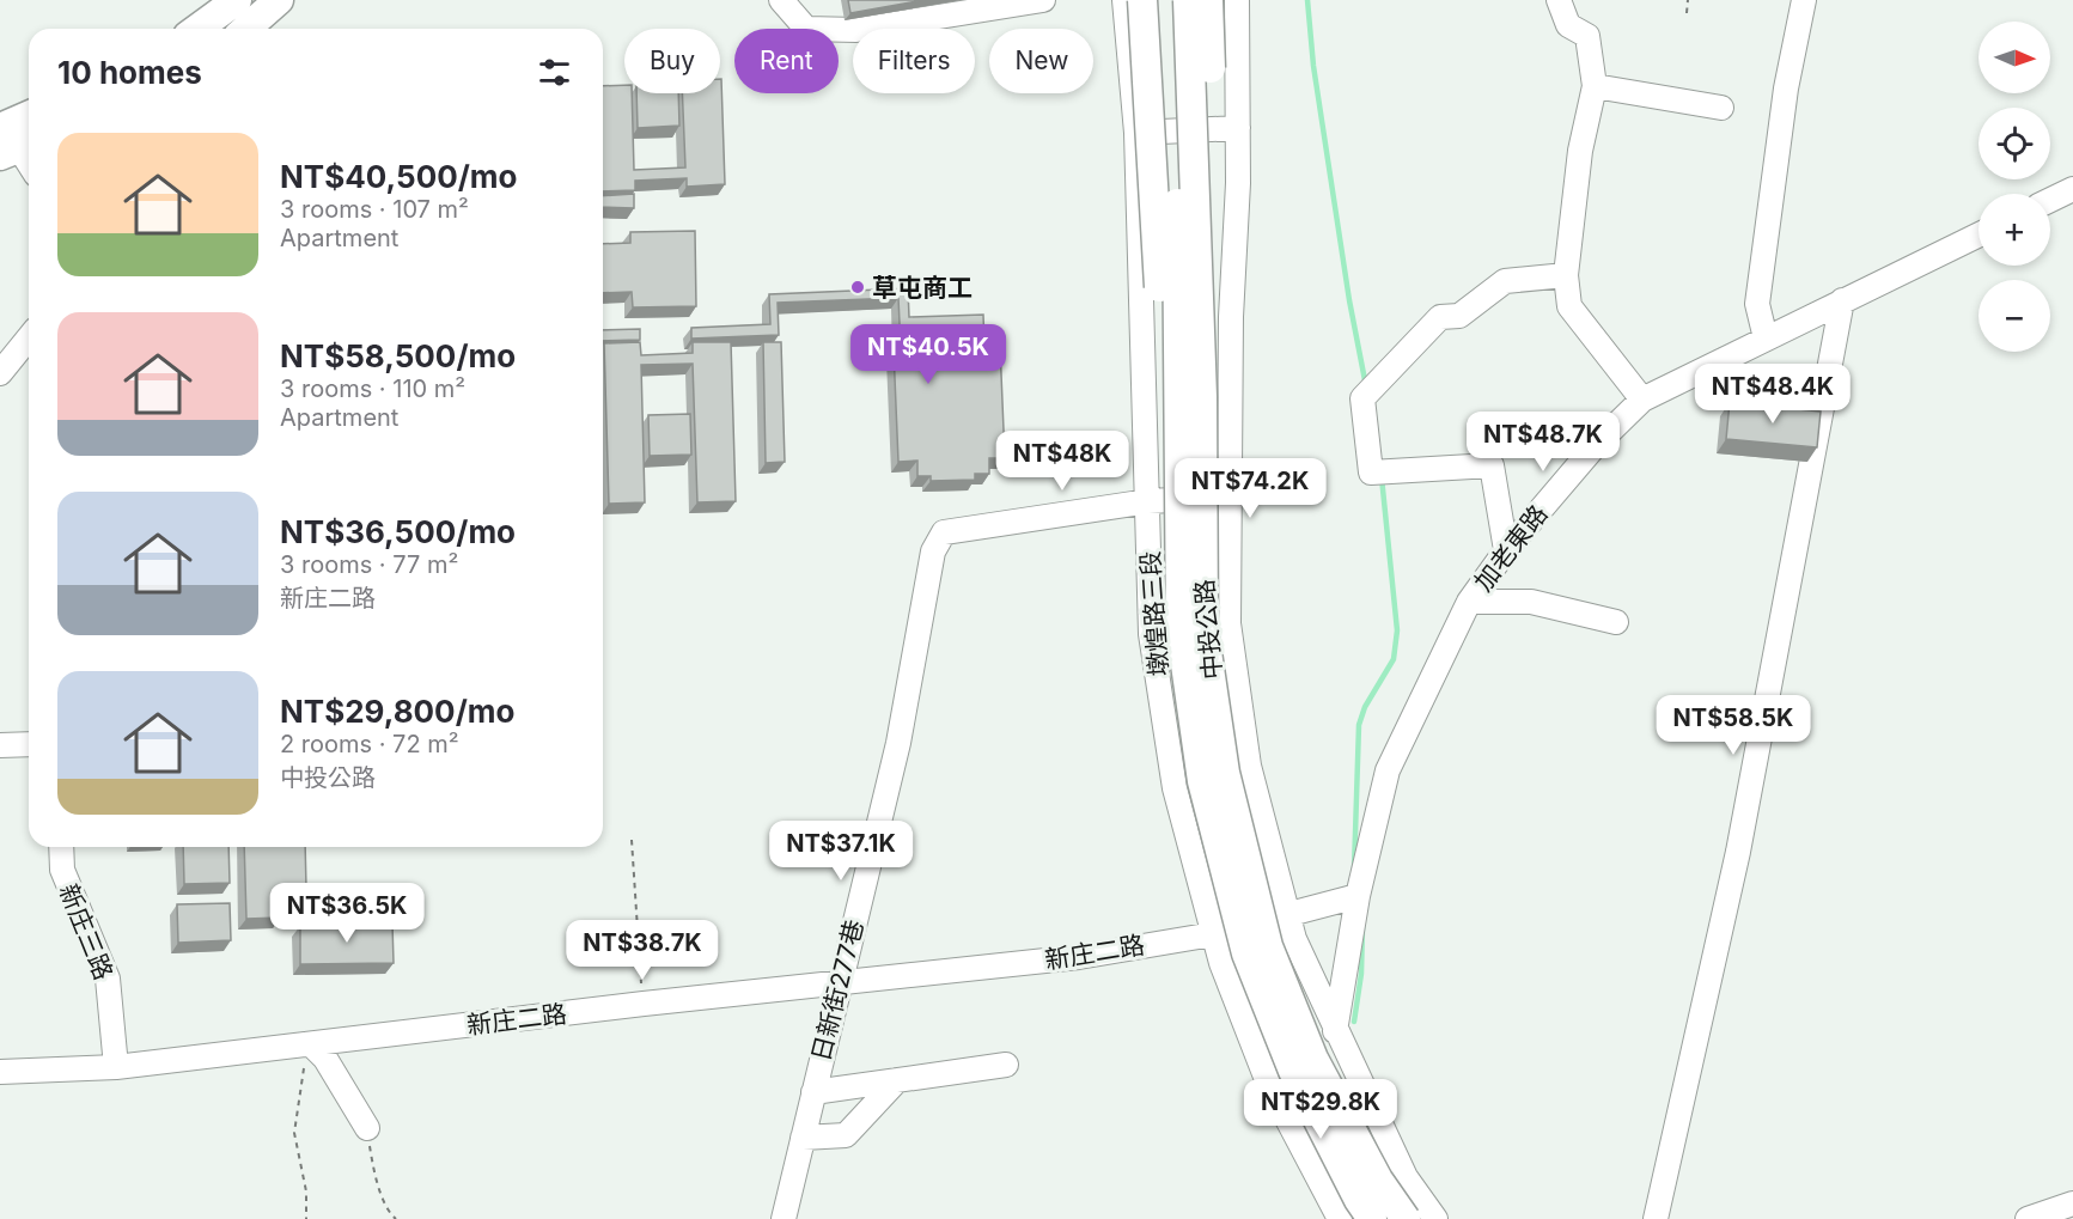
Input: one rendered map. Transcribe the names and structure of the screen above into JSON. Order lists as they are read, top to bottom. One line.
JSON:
{"streets":{"main road":["中投公路"],"street":["加老東路","墩煌路三段","新庄三路","新庄二路","日新街277巷"]},"crossings":[["墩煌路三段","新庄二路"],["墩煌路三段","日新街277巷"],["新庄三路","新庄二路"],["新庄二路","日新街277巷"]],"places":["草屯商工"],"north":"right","page":{"map_buttons":["+","−"],"chip":["Buy","Rent","Filters","New"],"heading":"10 homes","list":[{"name":"NT$40,500/mo","note":"3 rooms · 107 m² · Apartment"},{"name":"NT$58,500/mo","note":"3 rooms · 110 m² · Apartment"},{"name":"NT$36,500/mo","note":"3 rooms · 77 m² · 新庄二路"},{"name":"NT$29,800/mo","note":"2 rooms · 72 m² · 中投公路"}],"price":["NT$40.5K","NT$48.4K","NT$48.7K","NT$48K","NT$74.2K","NT$58.5K","NT$37.1K","NT$36.5K","NT$38.7K","NT$29.8K"]}}
